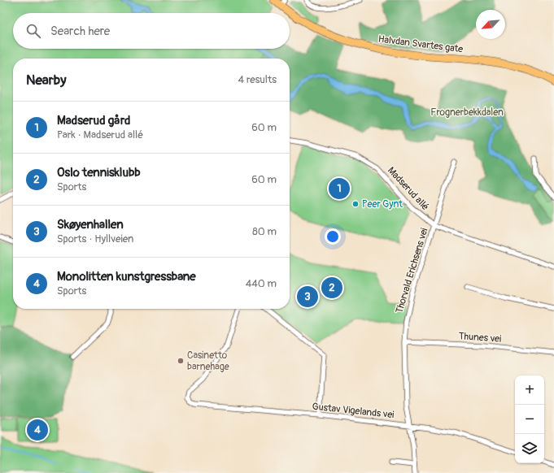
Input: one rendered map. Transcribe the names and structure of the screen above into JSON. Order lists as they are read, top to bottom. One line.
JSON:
{"streets":{"main road":["Halvdan Svartes gate"],"street":["Madserud allé","Thorvald Erichsens vei","Thunes vei","Gustav Vigelands vei"]},"crossings":[["Madserud allé","Thorvald Erichsens vei"],["Thorvald Erichsens vei","Thunes vei"],["Thorvald Erichsens vei","Gustav Vigelands vei"]],"parks":["Frognerbekkdalen"],"places":["Peer Gynt","Casinetto barnehage"],"north":"bottom left","page":{"search":"Search here","heading":["Nearby","4 results"],"list":[{"mark":"1","name":"Madserud gård","note":"Park · Madserud allé","value":"60 m"},{"mark":"2","name":"Oslo tennisklubb","note":"Sports","value":"60 m"},{"mark":"3","name":"Skøyenhallen","note":"Sports · Hyllveien","value":"80 m"},{"mark":"4","name":"Monolitten kunstgressbane","note":"Sports","value":"440 m"}],"pins":["1","2","3","4"],"map_buttons":["+","−"]}}
